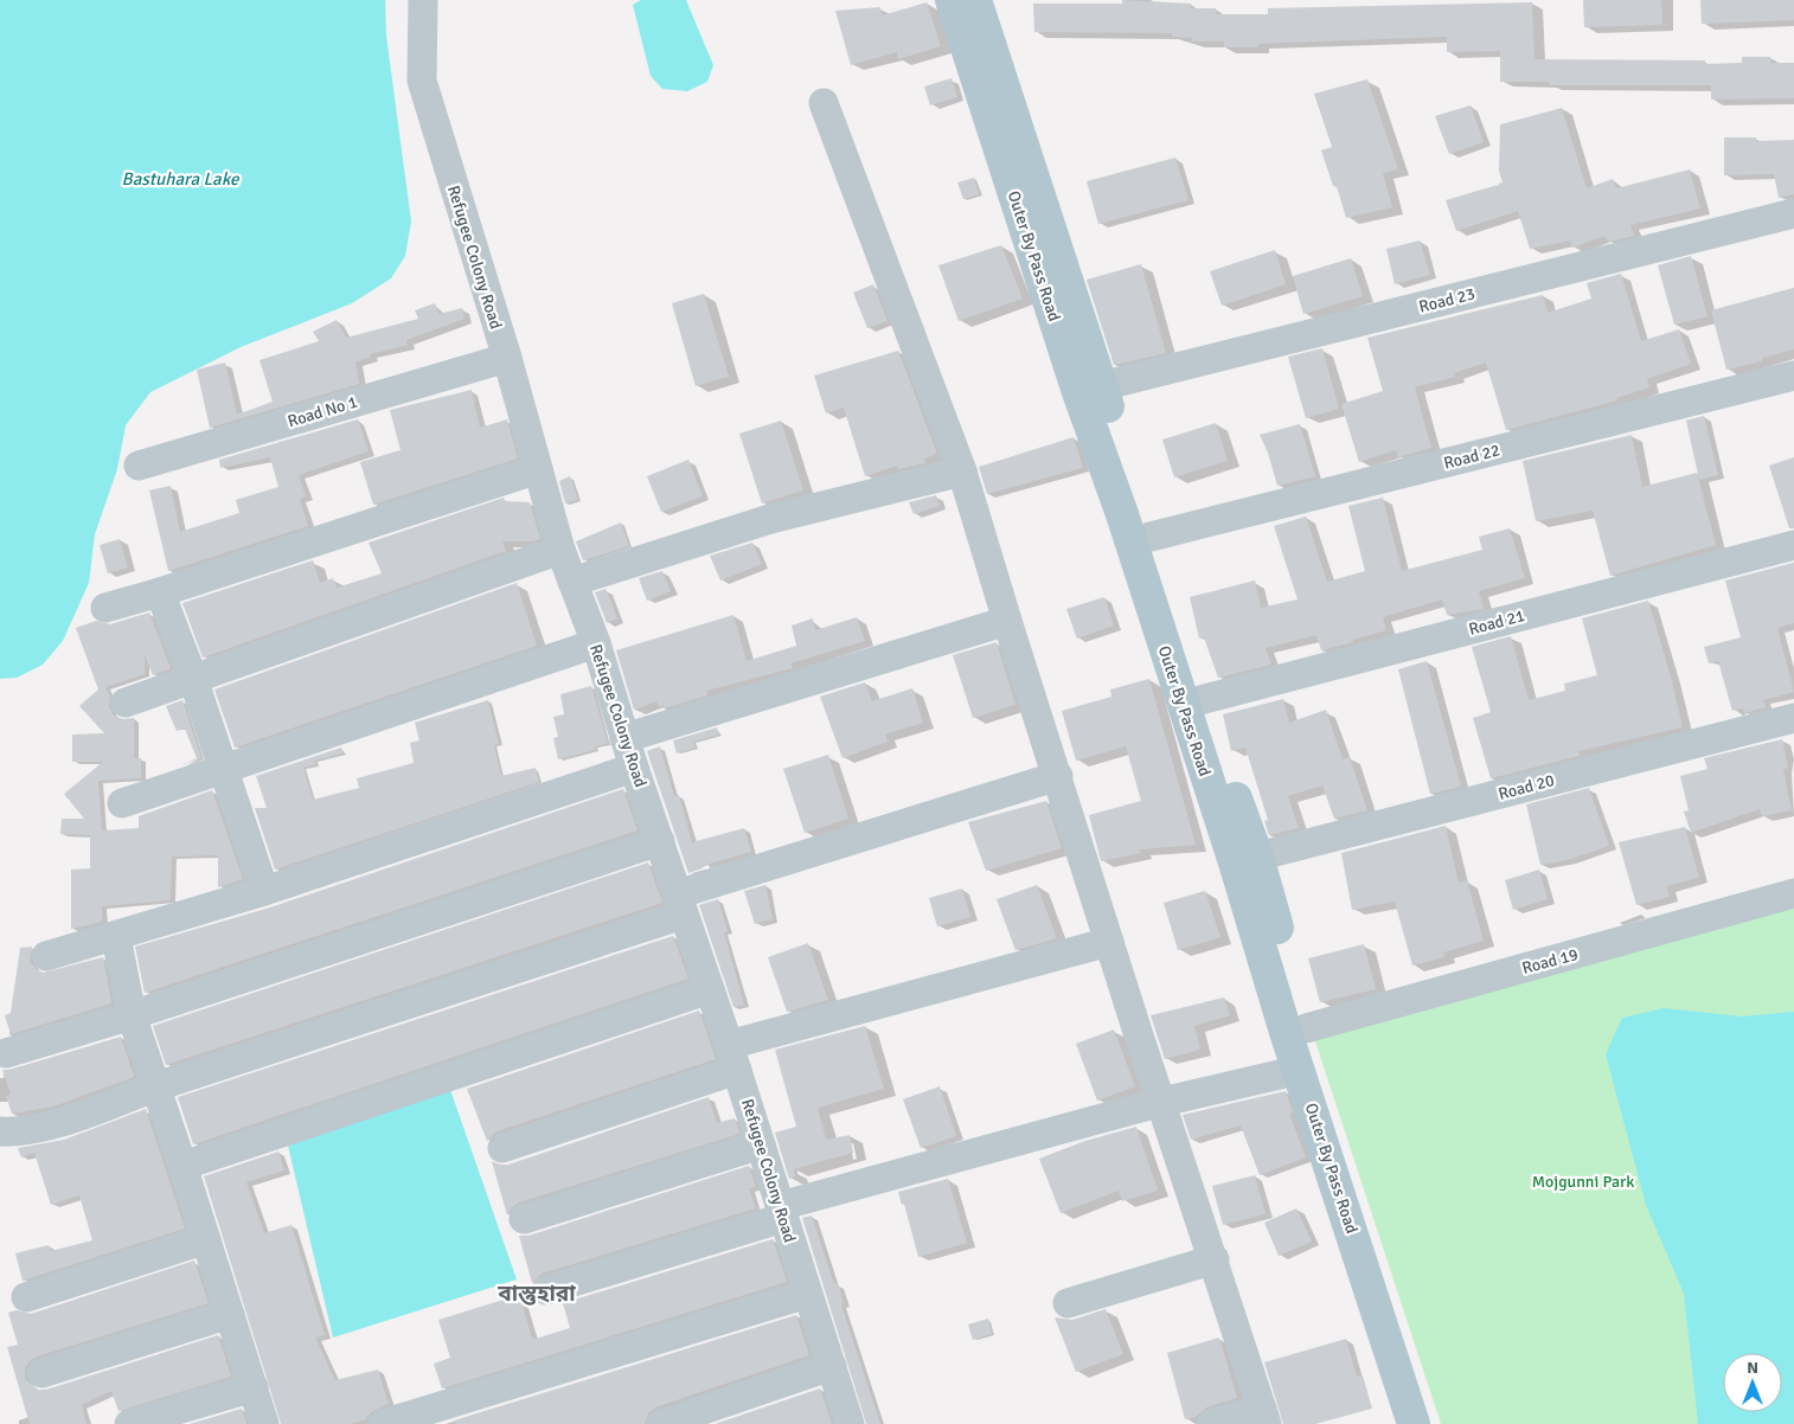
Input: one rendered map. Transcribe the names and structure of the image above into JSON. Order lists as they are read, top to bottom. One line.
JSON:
{"streets":{"main road":["Outer By Pass Road"],"street":["Refugee Colony Road","Road 23","Road No 1","Road 22","Road 21","Road 20","Road 19"]},"crossings":[["Outer By Pass Road","Road 23"],["Outer By Pass Road","Road 22"],["Outer By Pass Road","Road 21"],["Outer By Pass Road","Road 20"],["Outer By Pass Road","Road 19"],["Refugee Colony Road","Road No 1"]],"districts":["বাস্তুহারা"],"water":["Bastuhara Lake"],"parks":["Mojgunni Park"],"north":"top"}
